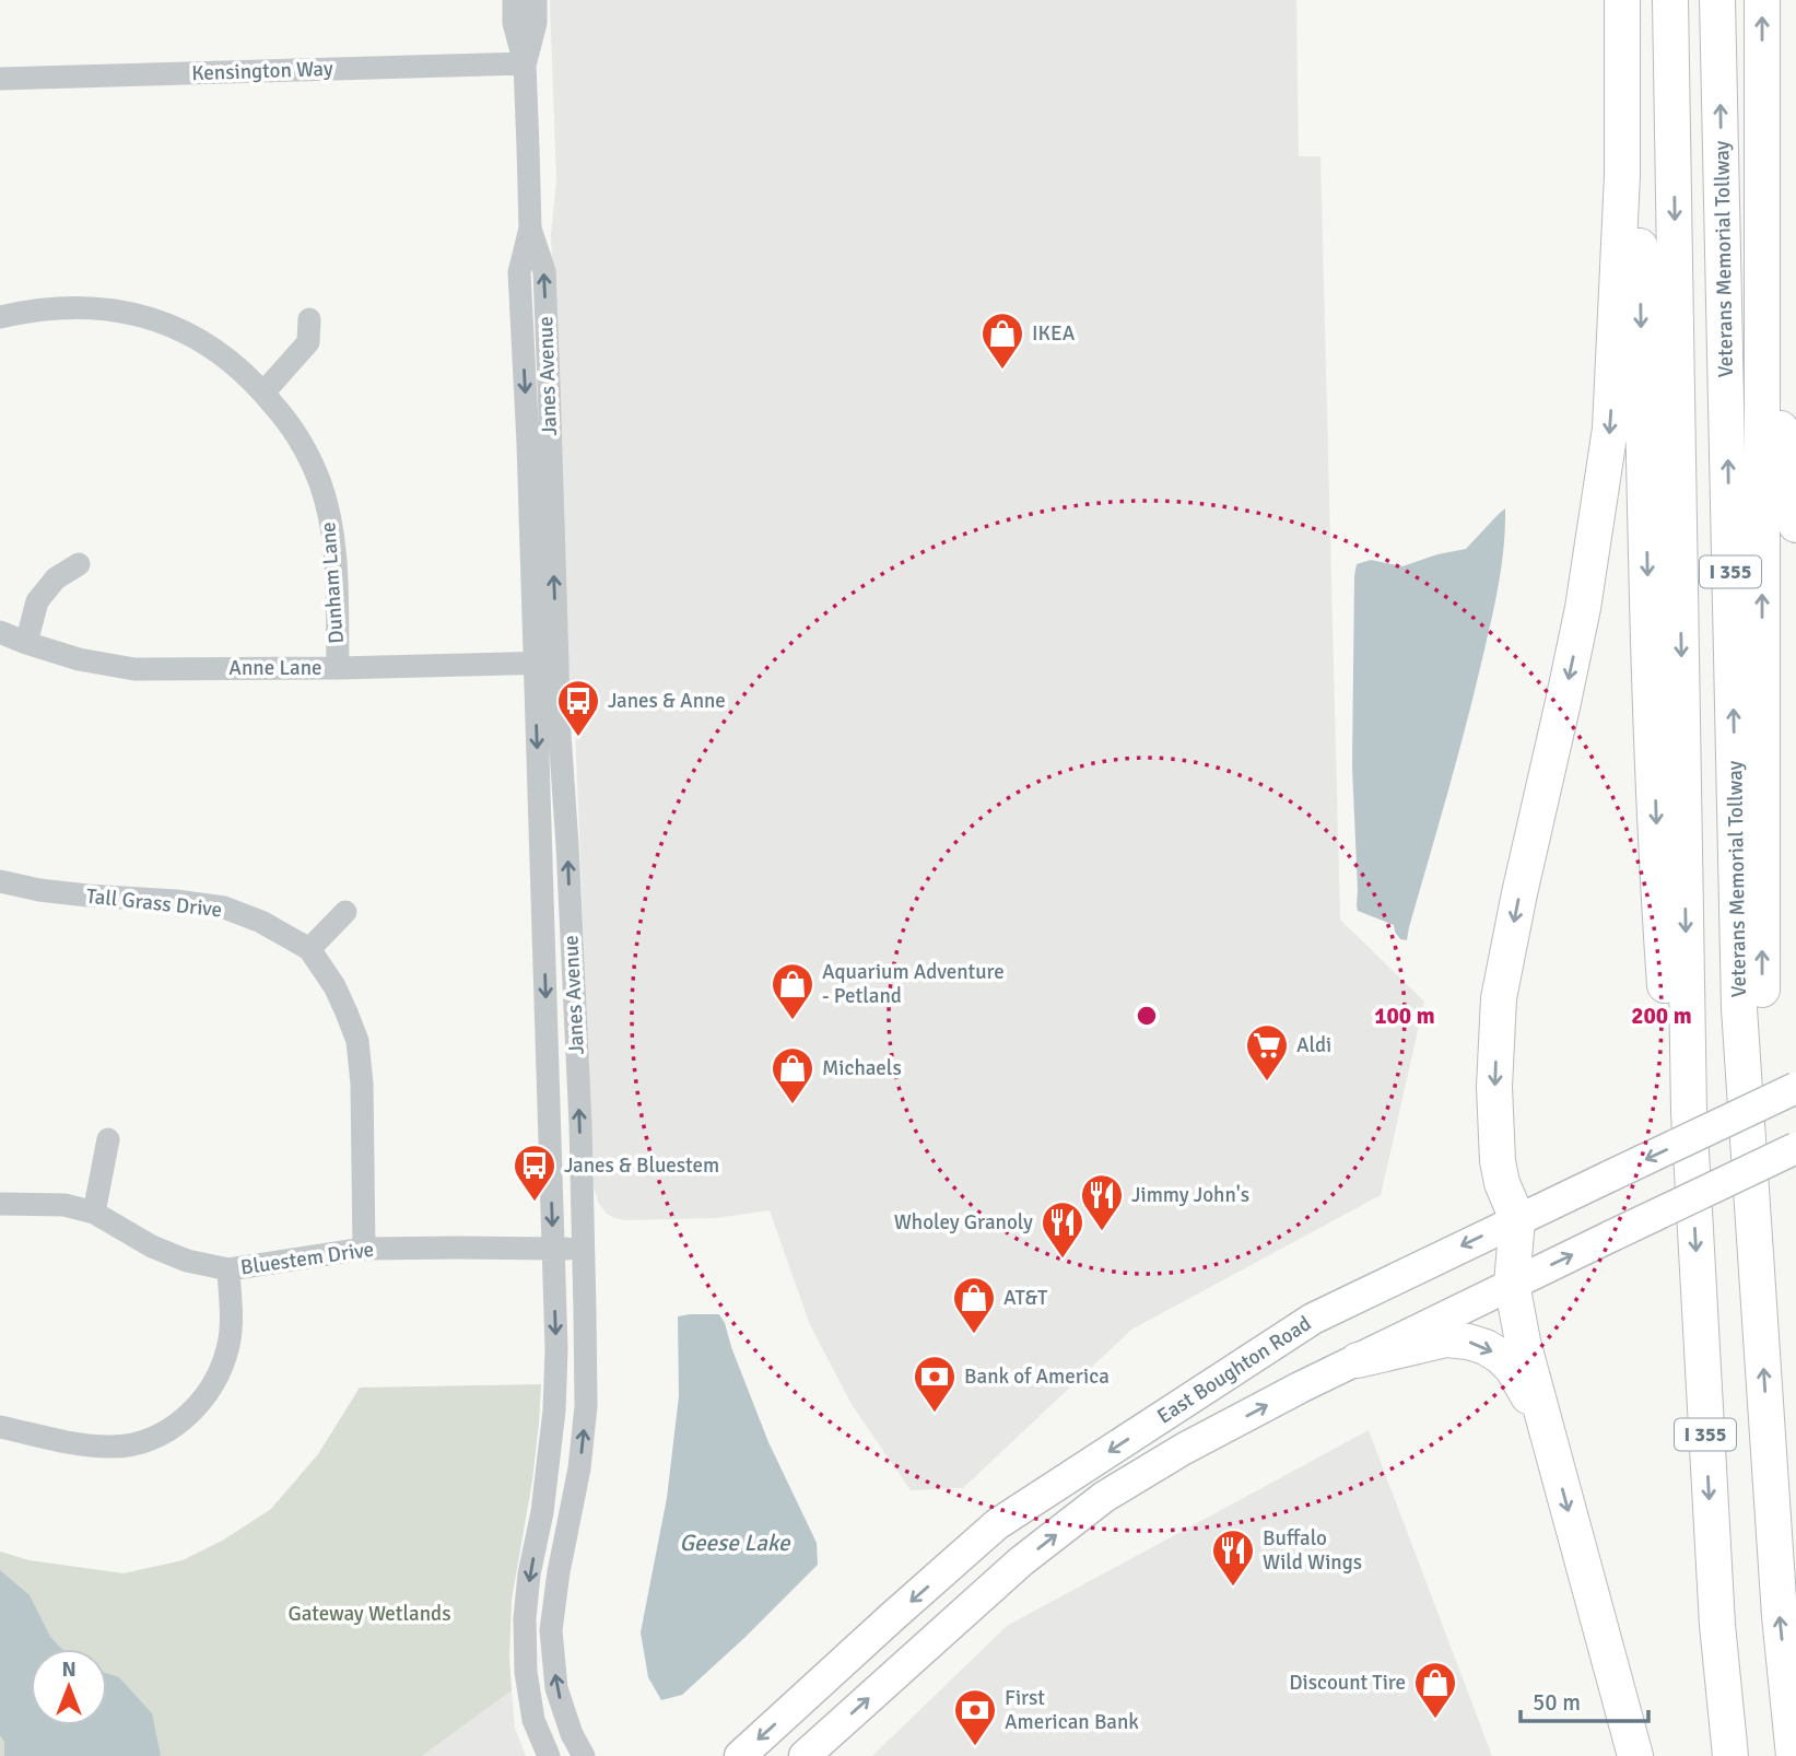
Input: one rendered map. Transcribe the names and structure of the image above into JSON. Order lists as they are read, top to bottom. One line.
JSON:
{"streets":{"highway":["Veterans Memorial Tollway","I 355"],"main road":["East Boughton Road"],"street":["Kensington Way","Janes Avenue","Dunham Lane","Anne Lane","Tall Grass Drive","Bluestem Drive"]},"crossings":[["Kensington Way","Janes Avenue"],["Janes Avenue","Anne Lane"],["Janes Avenue","Bluestem Drive"],["Dunham Lane","Anne Lane"],["Tall Grass Drive","Bluestem Drive"]],"water":["Geese Lake"],"parks":["Gateway Wetlands"],"places":{"shop":["IKEA","Aquarium Adventure - Petland","Michaels","AT&T","Discount Tire"],"bus stop":["Janes & Anne","Janes & Bluestem"],"supermarket":["Aldi"],"restaurant":["Jimmy John's","Wholey Granoly","Buffalo Wild Wings"],"bank":["Bank of America","First American Bank"]},"scale_bar":"50 m","north":"top","rings":["100 m","200 m"]}
